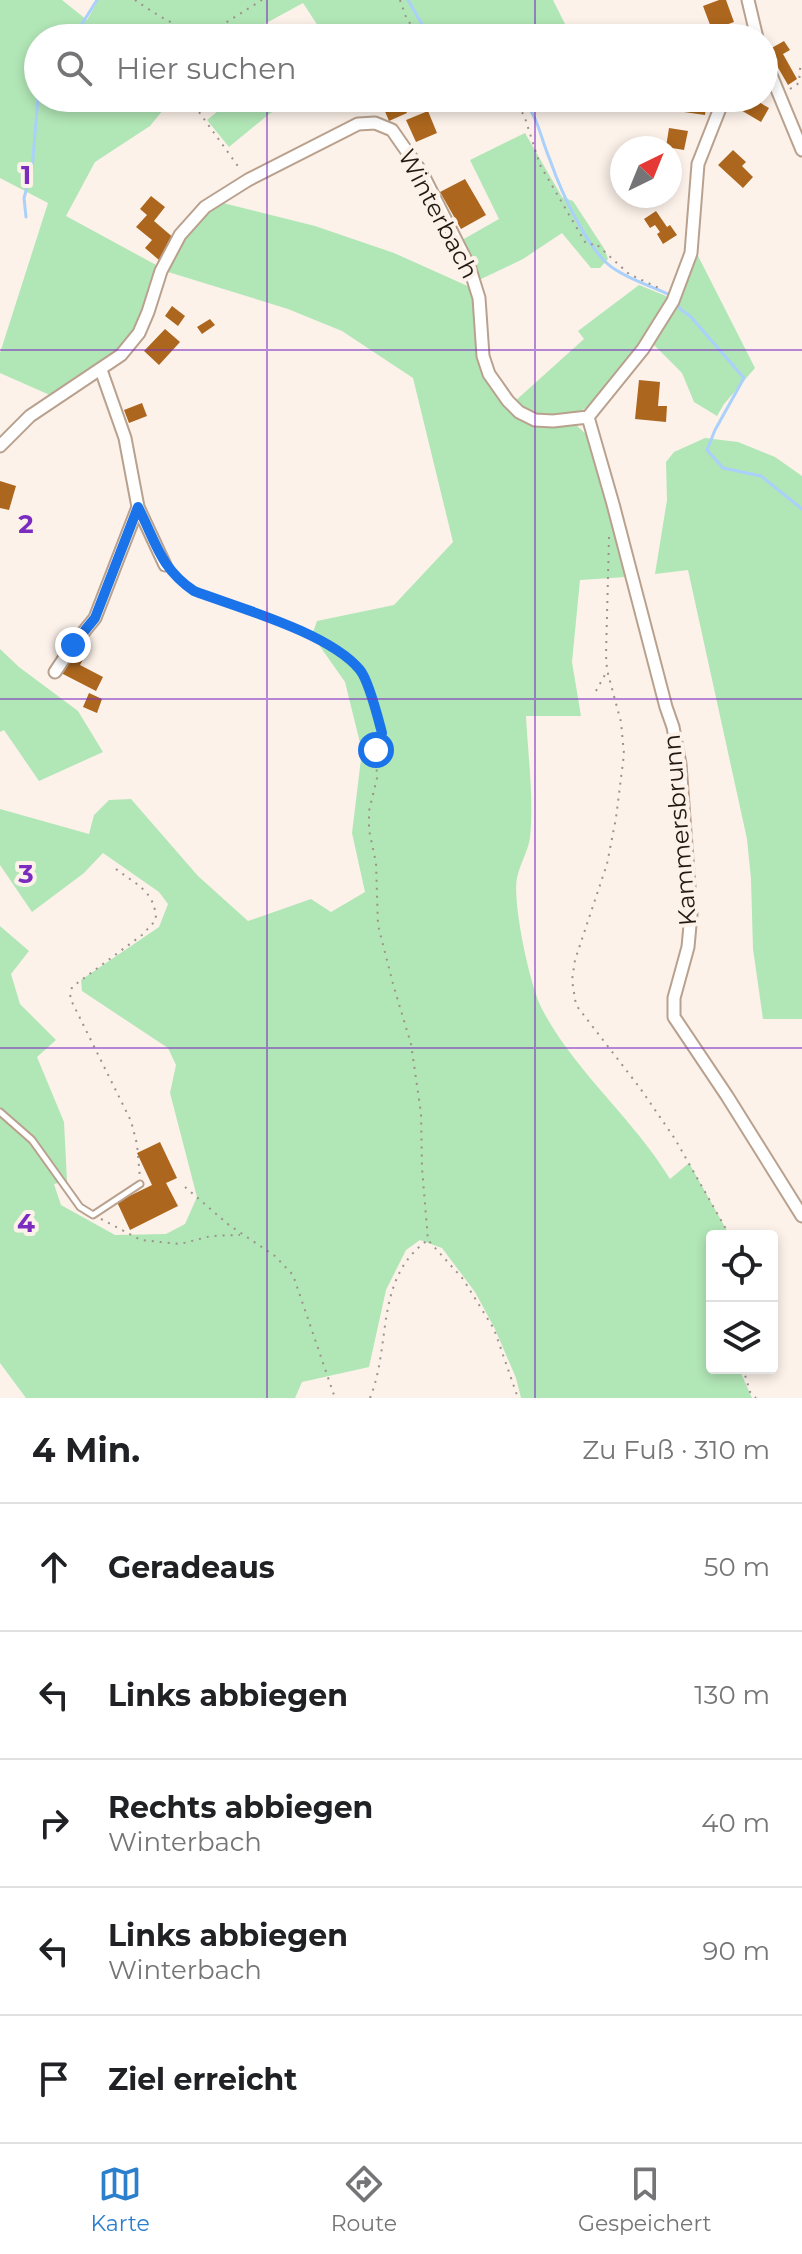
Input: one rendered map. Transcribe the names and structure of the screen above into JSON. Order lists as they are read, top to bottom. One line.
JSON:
{"streets":{"street":["Winterbach","Kammersbrunn"]},"crossings":[["Winterbach","Kammersbrunn"]],"north":"top right","page":{"search":"Hier suchen","heading":["4 Min.","Zu Fuß · 310 m"],"list":[["Geradeaus","50 m"],["Links abbiegen","130 m"],["Rechts abbiegen","Winterbach","40 m"],["Links abbiegen","Winterbach","90 m"],"Ziel erreicht"],"nav":["Karte","Route","Gespeichert"]},"grid":{"rows":["1","2","3","4"]}}
